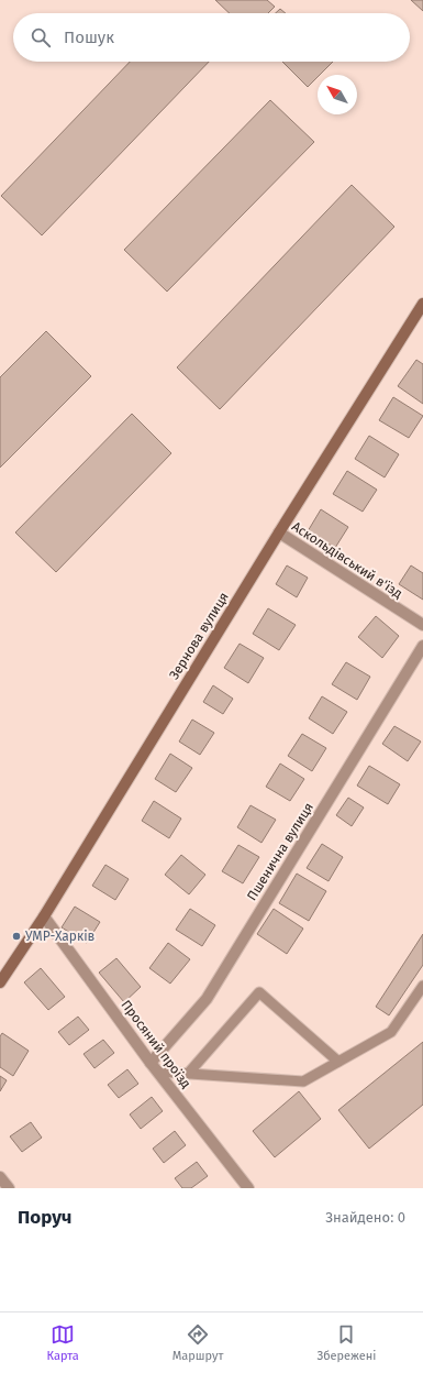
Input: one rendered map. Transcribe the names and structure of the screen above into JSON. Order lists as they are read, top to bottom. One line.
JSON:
{"streets":{"street":["Аскольдівський в'їзд","Зернова вулиця","Пшенична вулиця","Просяний проїзд"]},"crossings":[["Аскольдівський в'їзд","Зернова вулиця"],["Зернова вулиця","Просяний проїзд"],["Пшенична вулиця","Просяний проїзд"]],"places":["УМР-Харків"],"north":"top left","page":{"search":"Пошук","heading":["Поруч","Знайдено: 0"],"nav":["Карта","Маршрут","Збережені"]}}
